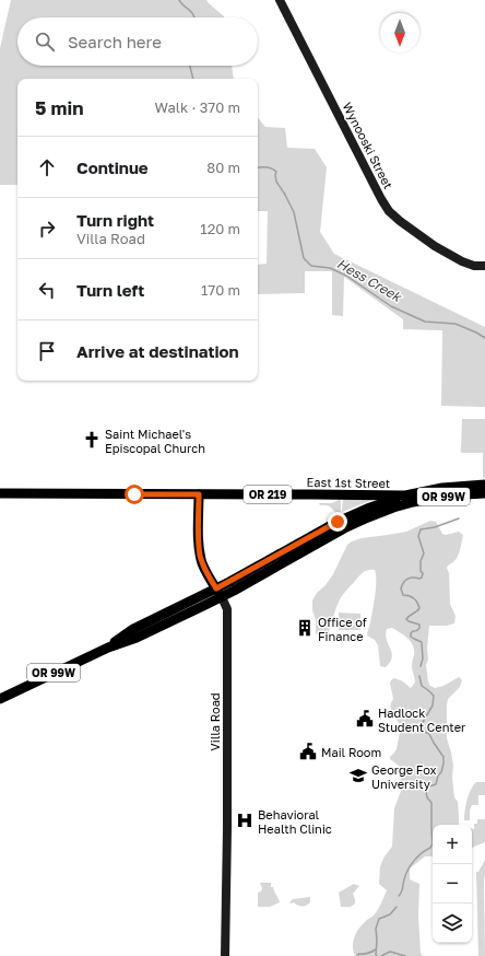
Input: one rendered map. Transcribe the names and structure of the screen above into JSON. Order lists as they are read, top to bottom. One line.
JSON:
{"streets":{"main road":["Wynooski Street","East 1st Street","OR 219","OR 99W","Villa Road"]},"crossings":[["East 1st Street","OR 99W"],["East 1st Street","Villa Road"],["OR 99W","Villa Road"]],"water":["Hess Creek"],"places":{"church":["Saint Michael's Episcopal Church"],"building":["Office of Finance"],"public building":["Hadlock Student Center","Mail Room"],"school or university":["George Fox University"],"hospital":["Behavioral Health Clinic"]},"north":"bottom","page":{"search":"Search here","heading":["5 min","Walk · 370 m"],"list":[["Continue","80 m"],["Turn right","Villa Road","120 m"],["Turn left","170 m"],"Arrive at destination"],"map_buttons":["+","−"]}}
